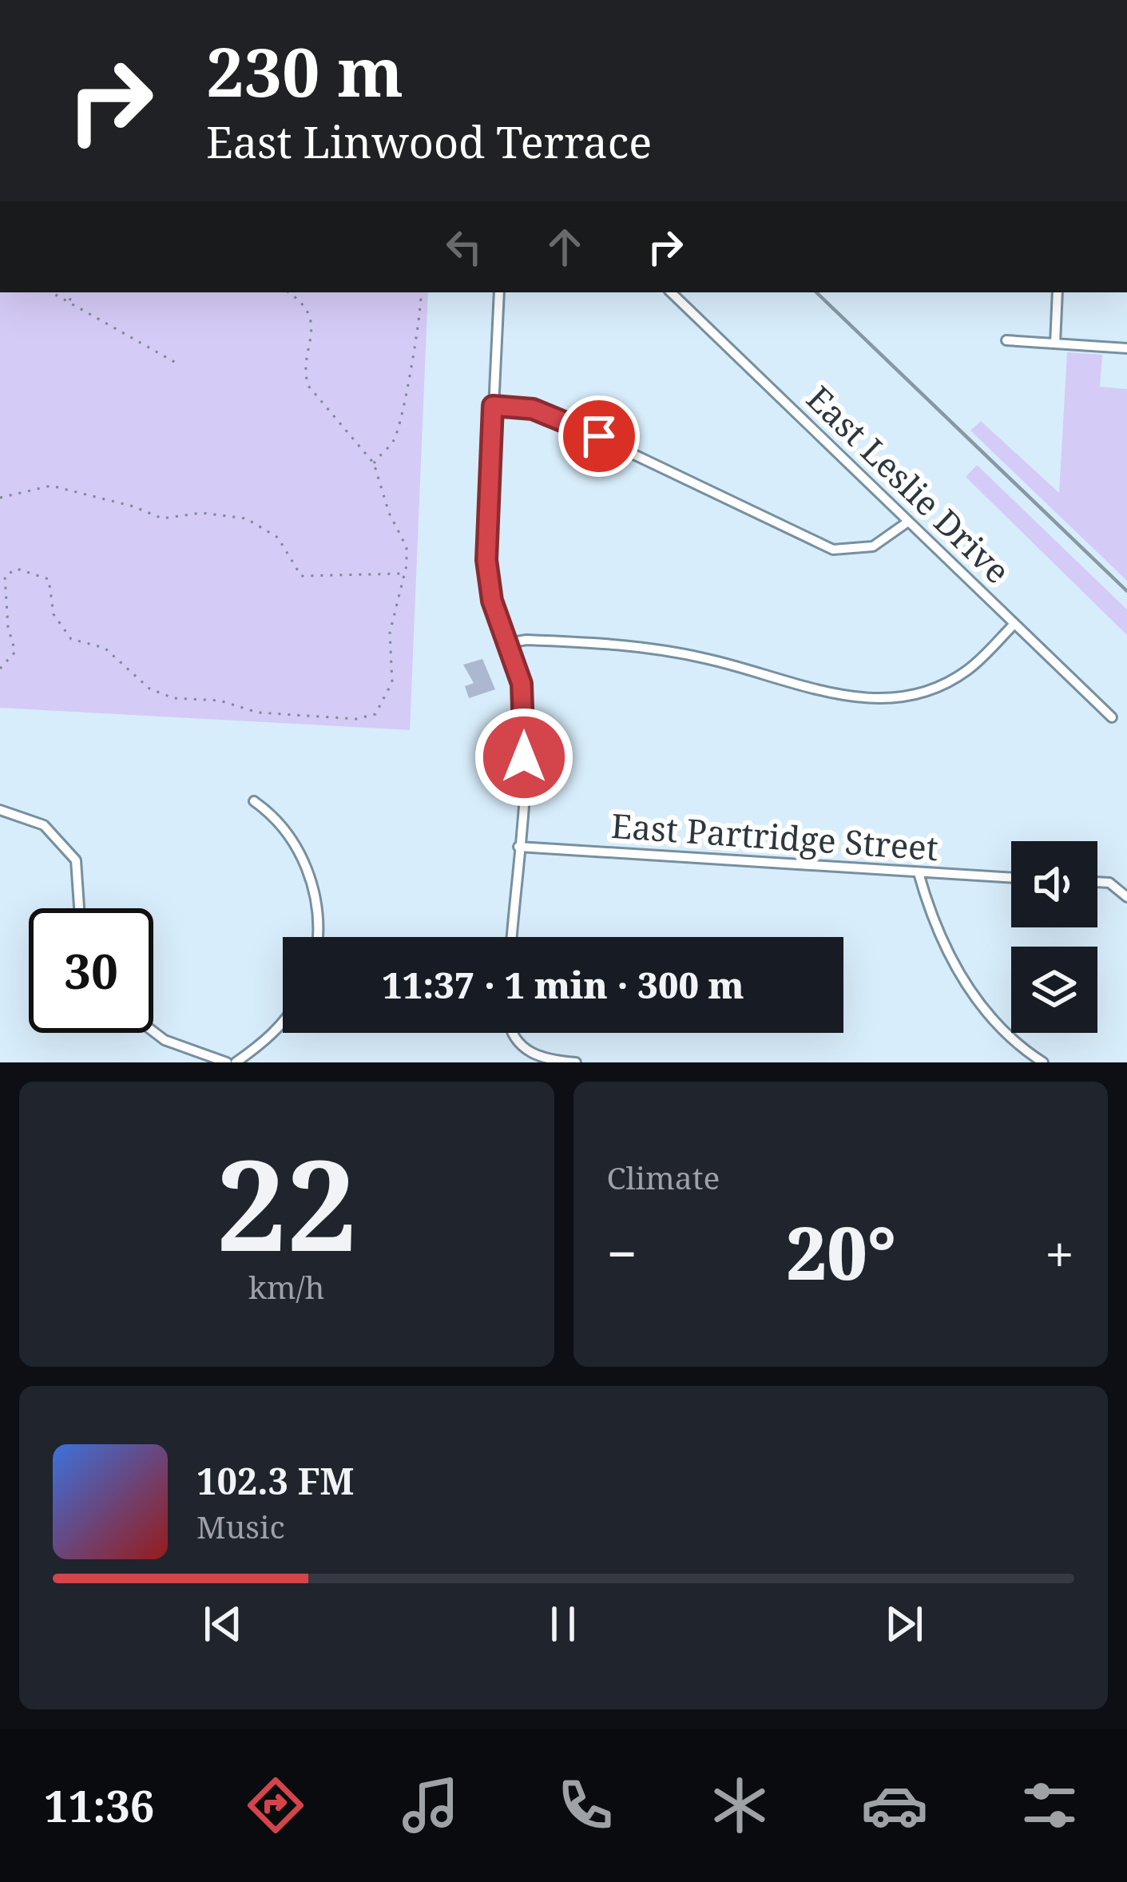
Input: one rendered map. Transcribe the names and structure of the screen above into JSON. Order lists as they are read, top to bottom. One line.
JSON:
{"streets":{"street":["East Leslie Drive","East Partridge Street"]},"page":{"turn":["230 m","East Linwood Terrace"],"limit":"30","trip":"11:37 · 1 min · 300 m","tile":[["22","km/h"],"Climate"],"heat":["−","20°","+"],"song":["102.3 FM","Music"],"tabs":"11:36"}}
